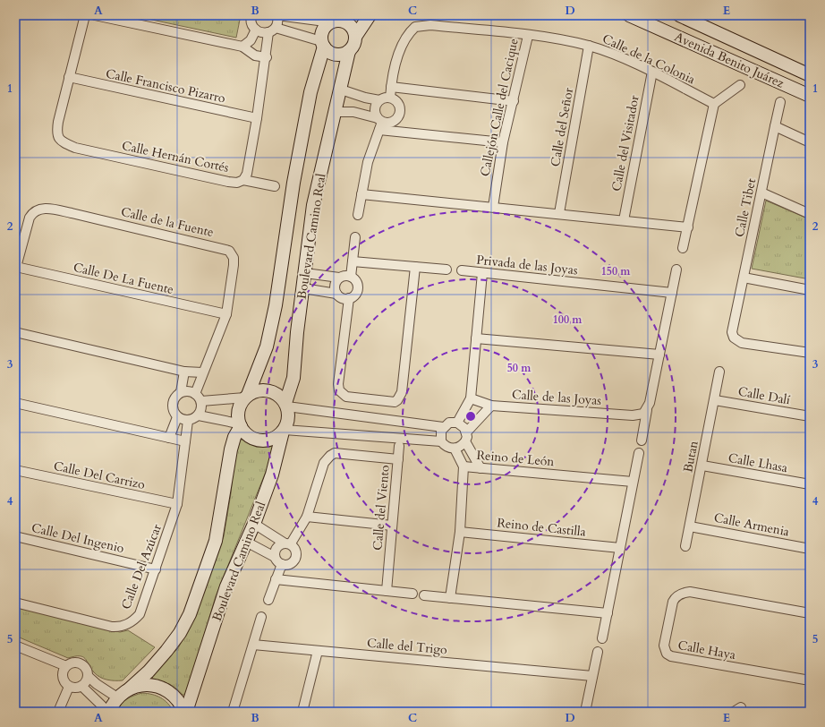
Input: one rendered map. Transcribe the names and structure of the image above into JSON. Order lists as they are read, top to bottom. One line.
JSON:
{"streets":{"street":["Calle de la Colonia","Avenida Benito Juárez","Calle Francisco Pizarro","Callejón Calle del Cacique","Calle del Señor","Calle del Visitador","Calle Hernán Cortés","Calle Tibet","Calle de la Fuente","Boulevard Camino Real","Privada de las Joyas","Calle De La Fuente","Calle Dalí","Calle de las Joyas","Butan","Reino de León","Calle Lhasa","Calle Del Carrizo","Calle del Viento","Calle Armenia","Reino de Castilla","Calle Del Ingenio","Calle Del Azúcar","Calle del Trigo","Calle Haya"]},"crossings":[["Calle de la Colonia","Callejón Calle del Cacique"],["Calle de la Colonia","Calle del Señor"],["Calle de la Colonia","Calle del Visitador"],["Calle Francisco Pizarro","Calle Hernán Cortés"],["Calle de la Fuente","Calle De La Fuente"],["Calle Dalí","Butan"],["Butan","Calle Lhasa"],["Butan","Calle Armenia"],["Reino de León","Reino de Castilla"],["Calle Del Carrizo","Calle Del Azúcar"],["Calle Del Ingenio","Calle Del Azúcar"]],"grid":{"columns":["A","B","C","D","E"],"rows":["1","2","3","4","5"]},"rings":["150 m","100 m","50 m"]}
